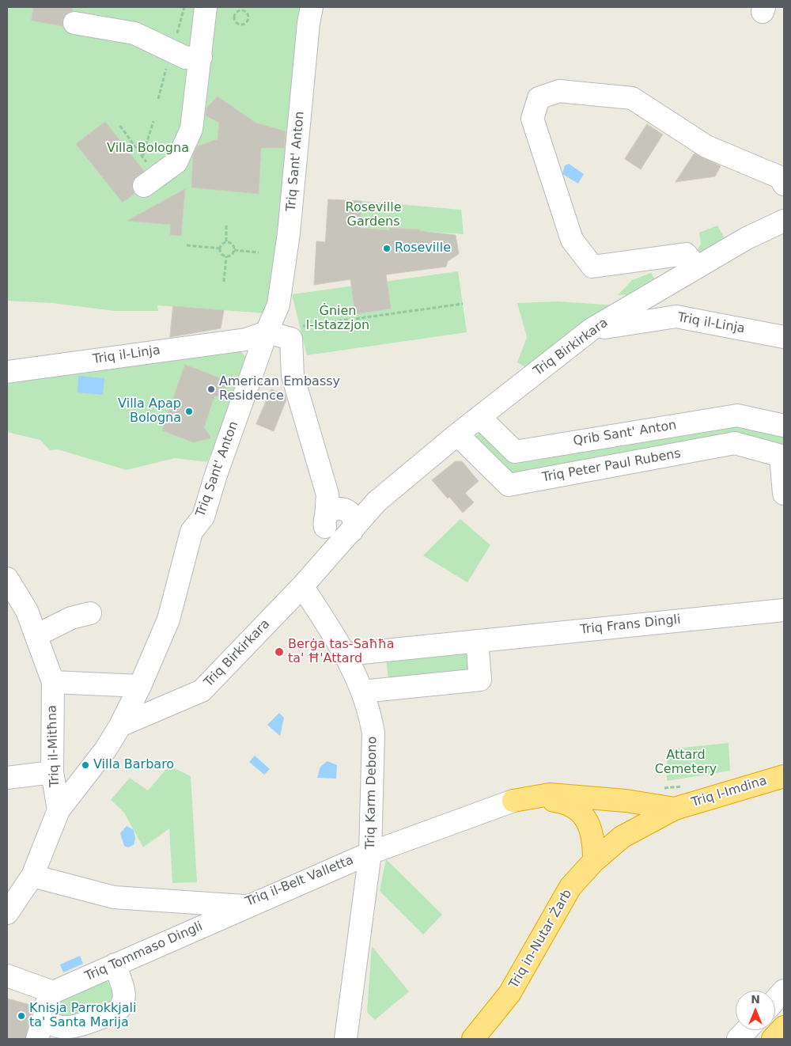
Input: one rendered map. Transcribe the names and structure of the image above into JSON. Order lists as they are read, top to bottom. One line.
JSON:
{"streets":{"highway":["Triq l-Imdina","Triq in-Nutar Żarb"],"street":["Triq Sant' Anton","Triq il-Linja","Triq Birkirkara","Qrib Sant' Anton","Triq Peter Paul Rubens","Triq Frans Dingli","Triq il-Mitħna","Triq Karm Debono","Triq il-Belt Valletta","Triq Tommaso Dingli"]},"crossings":[["Triq Sant' Anton","Triq il-Linja"],["Triq Sant' Anton","Triq Birkirkara"],["Triq Sant' Anton","Triq il-Mitħna"],["Triq Sant' Anton","Triq il-Belt Valletta"],["Triq il-Linja","Triq Birkirkara"],["Triq Birkirkara","Qrib Sant' Anton"],["Triq Birkirkara","Triq Peter Paul Rubens"],["Triq Birkirkara","Triq Karm Debono"],["Triq Frans Dingli","Triq Karm Debono"],["Triq l-Imdina","Triq in-Nutar Żarb"],["Triq Karm Debono","Triq il-Belt Valletta"],["Triq il-Belt Valletta","Triq Tommaso Dingli"]],"parks":["Villa Bologna","Roseville Gardens","Ġnien l-Istazzjon","Attard Cemetery"],"places":["Roseville","American Embassy Residence","Villa Apap Bologna","Berġa tas-Saħħa ta' Ħ'Attard","Villa Barbaro","Knisja Parrokkjali ta' Santa Marija"],"north":"top"}
